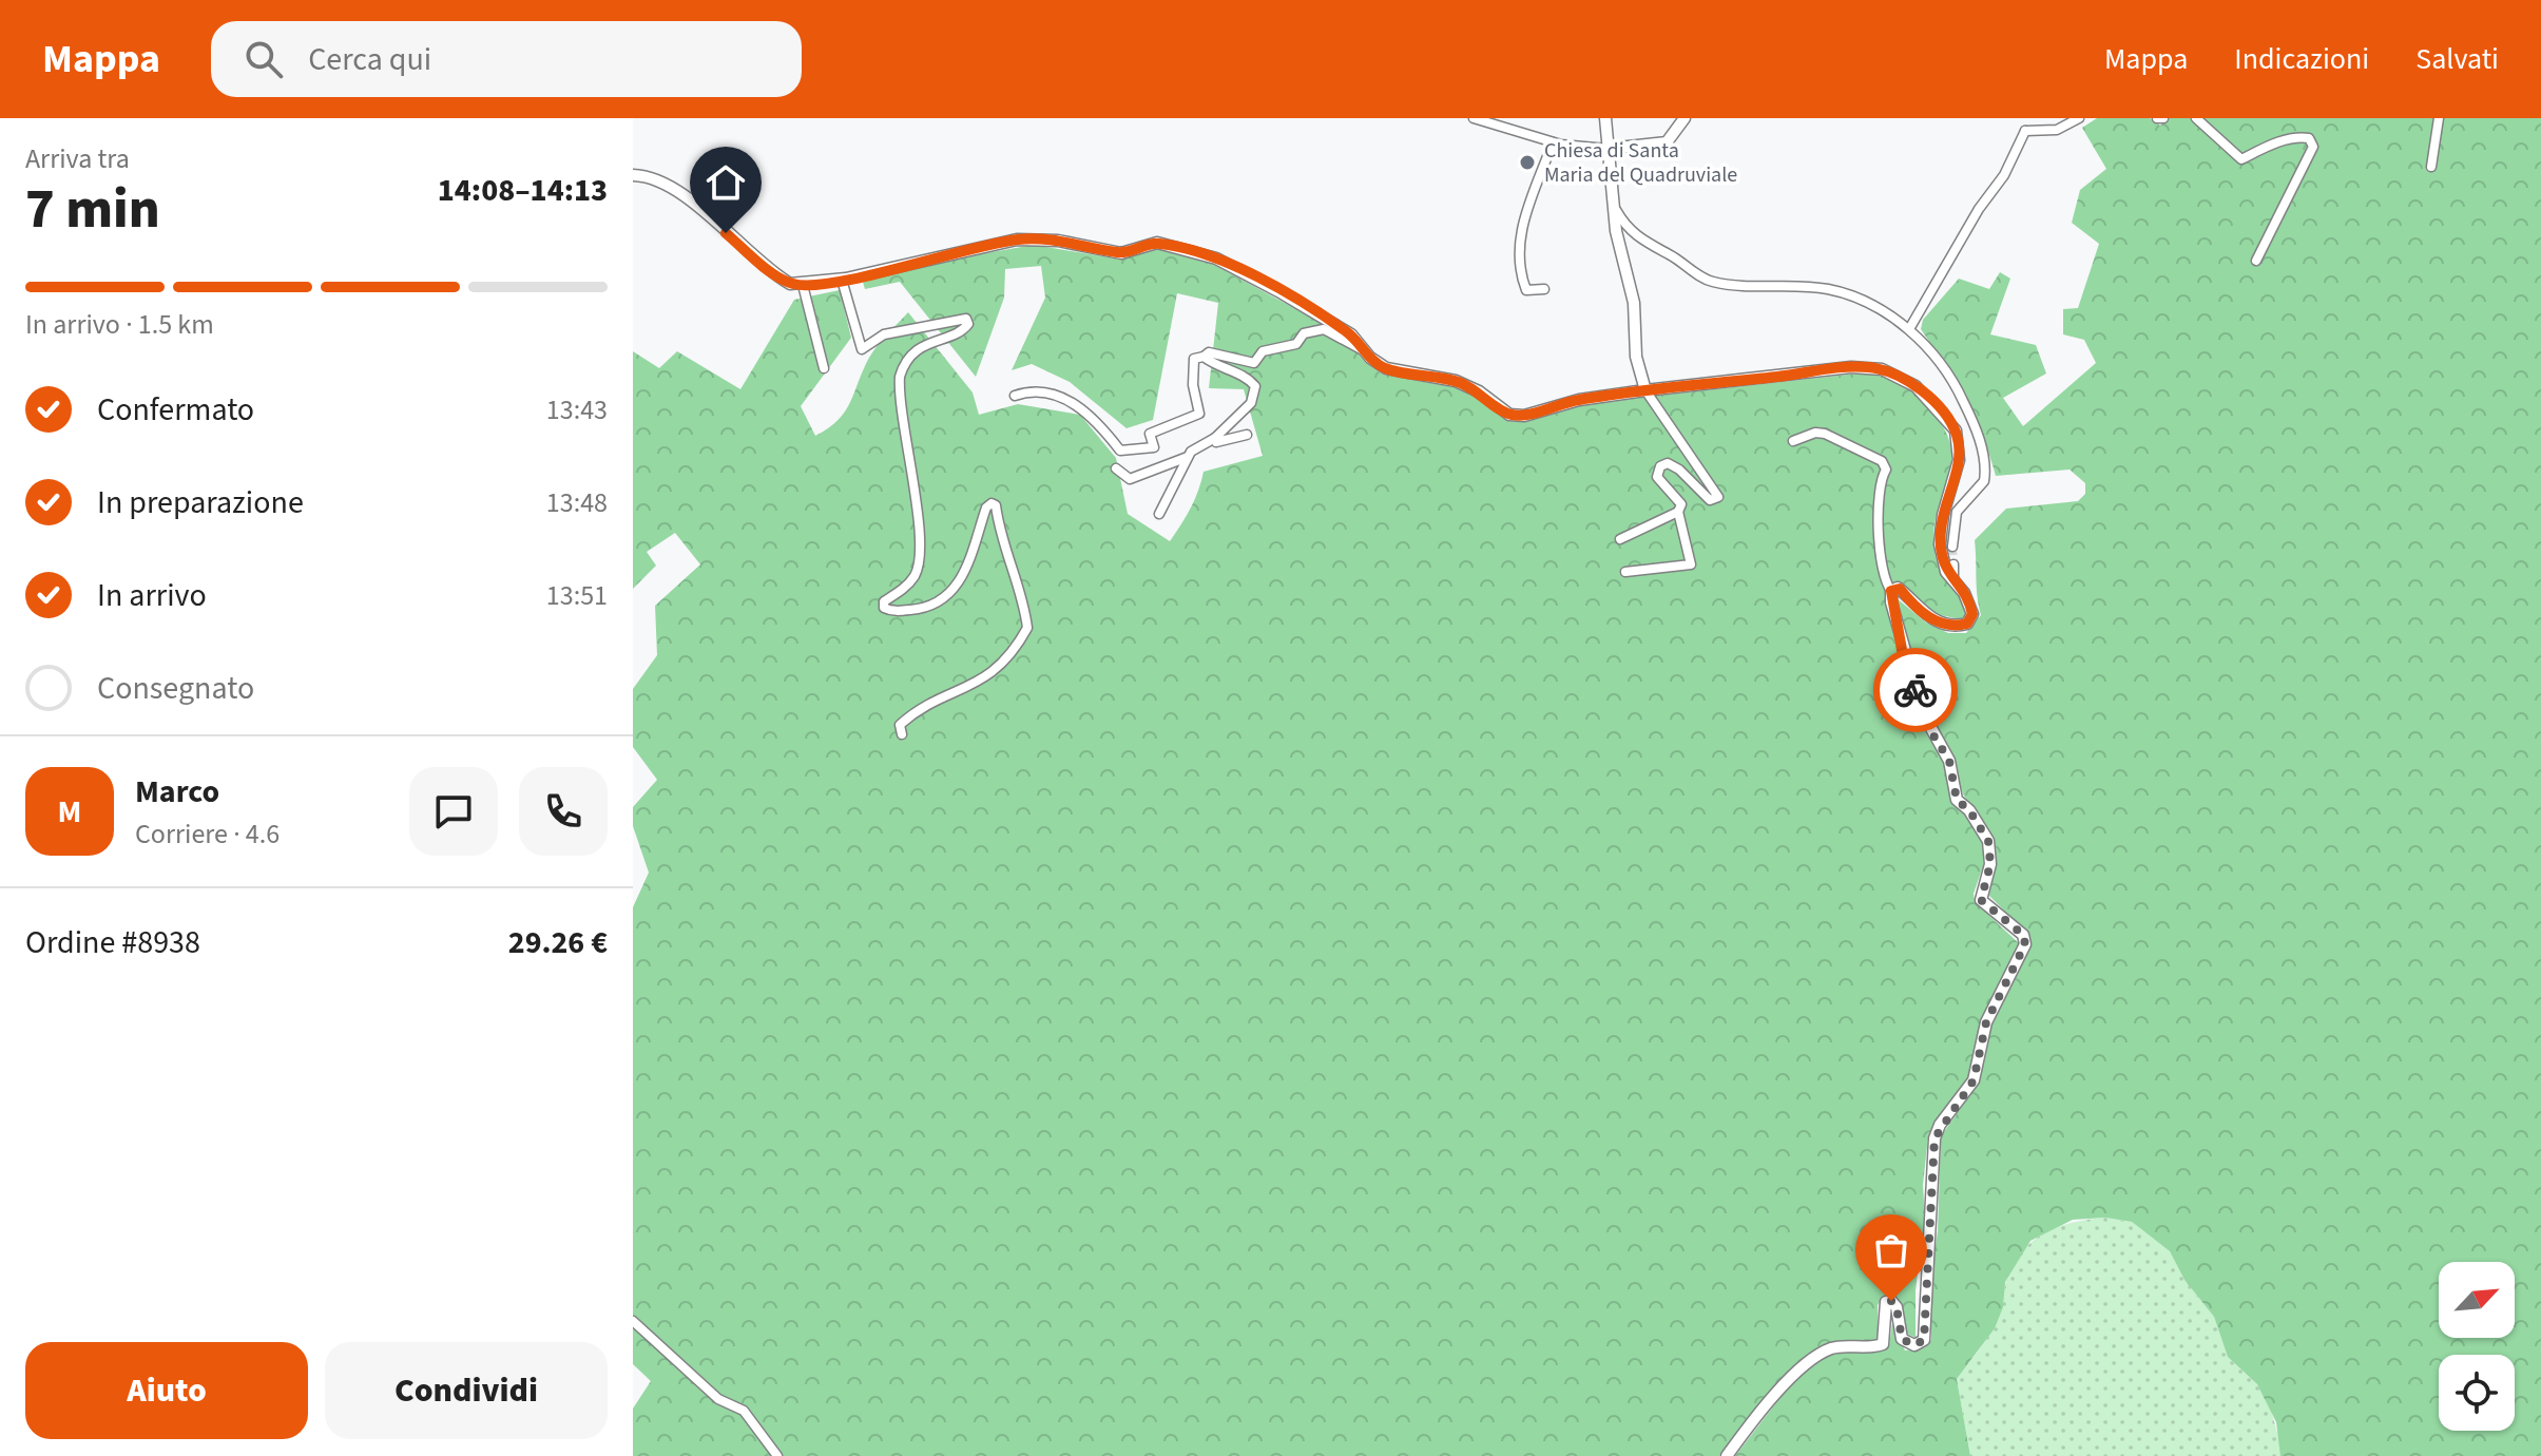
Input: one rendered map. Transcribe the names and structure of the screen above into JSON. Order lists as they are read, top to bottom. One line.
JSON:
{"places":["Chiesa di Santa Maria del Quadruviale"],"north":"top right","page":{"header":"Mappa","search":"Cerca qui","nav":["Mappa","Indicazioni","Salvati"],"heading":["7 min","Arriva tra","14:08–14:13"],"panel":["Marco","Corriere · 4.6","Ordine #8938","29.26 €"],"bar":"In arrivo · 1.5 km","list":[["Confermato","13:43"],["In preparazione","13:48"],["In arrivo","13:51"],"Consegnato"],"round":"M","buttons":["Aiuto","Condividi"]}}
